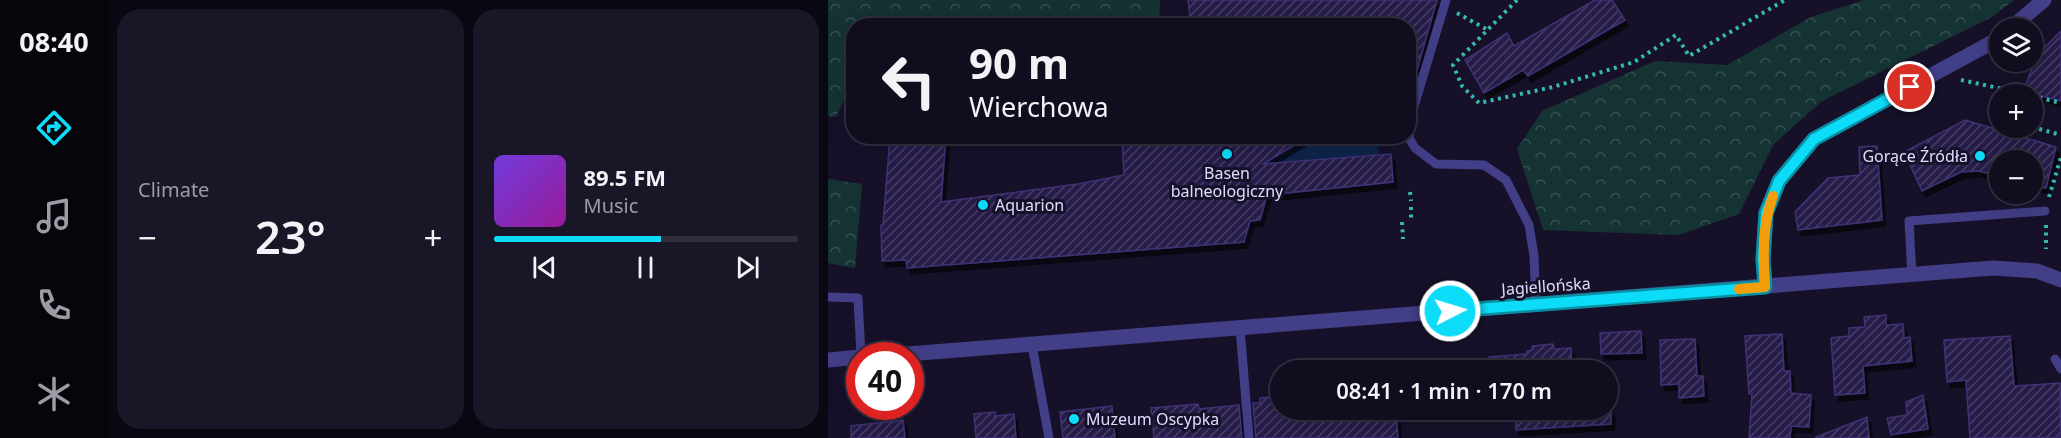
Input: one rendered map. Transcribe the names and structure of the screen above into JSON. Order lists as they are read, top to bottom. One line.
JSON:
{"streets":{"street":["Jagiellońska"]},"places":["Basen balneologiczny","Gorące Źródła","Aquarion","Muzeum Oscypka"],"page":{"tabs":"08:40","tile":"Climate","map_buttons":["+","−"],"turn":["90 m","Wierchowa"],"song":["89.5 FM","Music"],"heat":["−","23°","+"],"limit":"40","trip":"08:41 · 1 min · 170 m"}}
